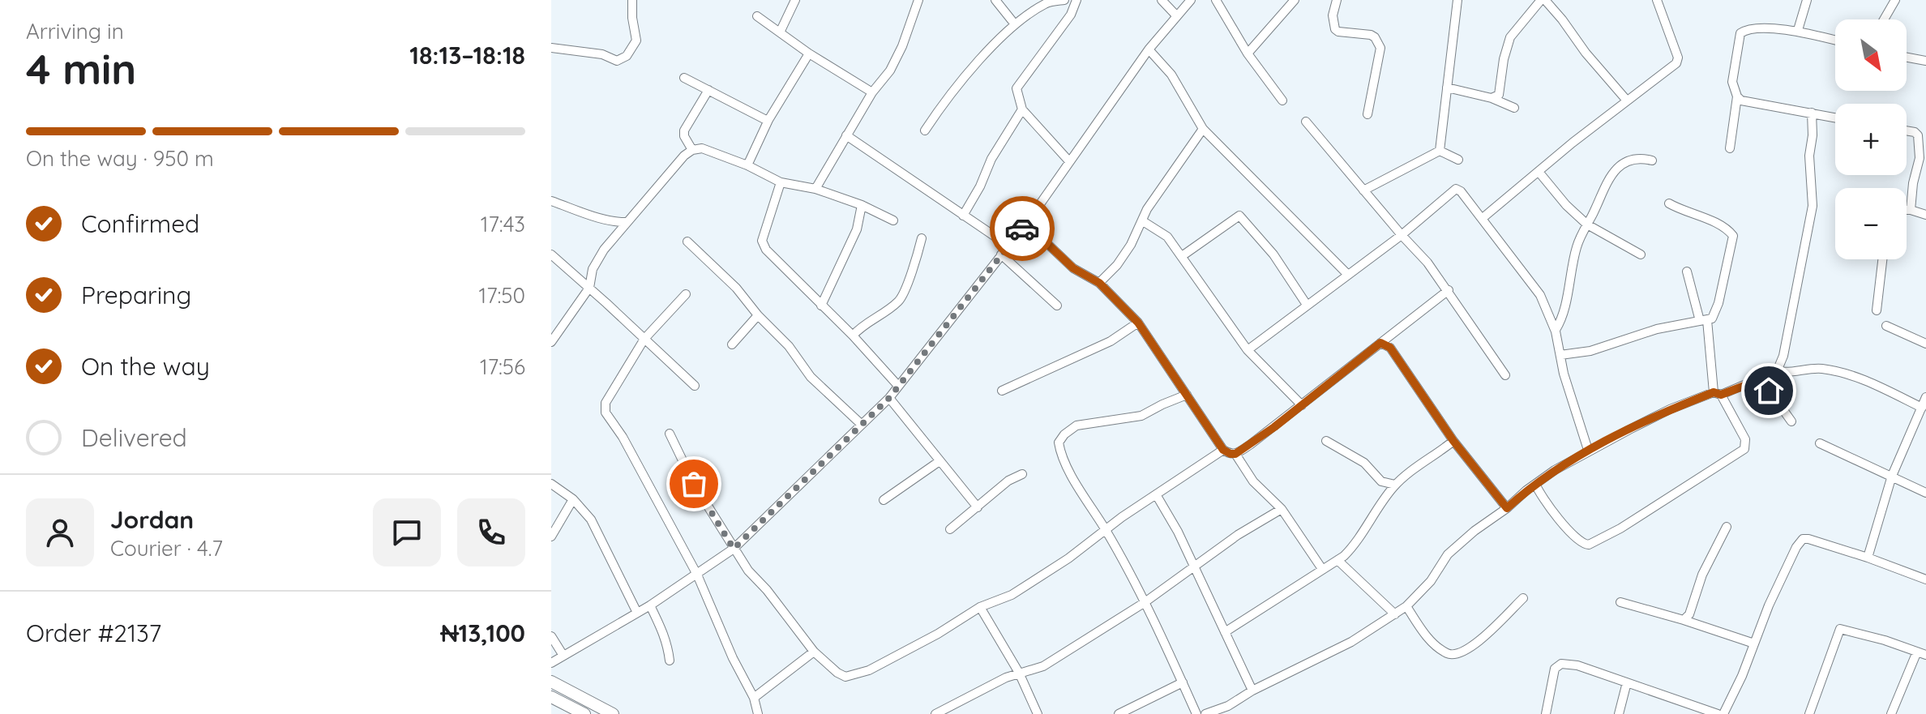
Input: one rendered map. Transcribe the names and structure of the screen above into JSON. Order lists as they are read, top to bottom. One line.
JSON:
{"north":"bottom right","page":{"heading":["4 min","Arriving in","18:13–18:18"],"panel":["Jordan","Courier · 4.7","Order #2137","₦13,100"],"map_buttons":["+","−"],"bar":"On the way · 950 m","list":[["Confirmed","17:43"],["Preparing","17:50"],["On the way","17:56"],"Delivered"]}}
